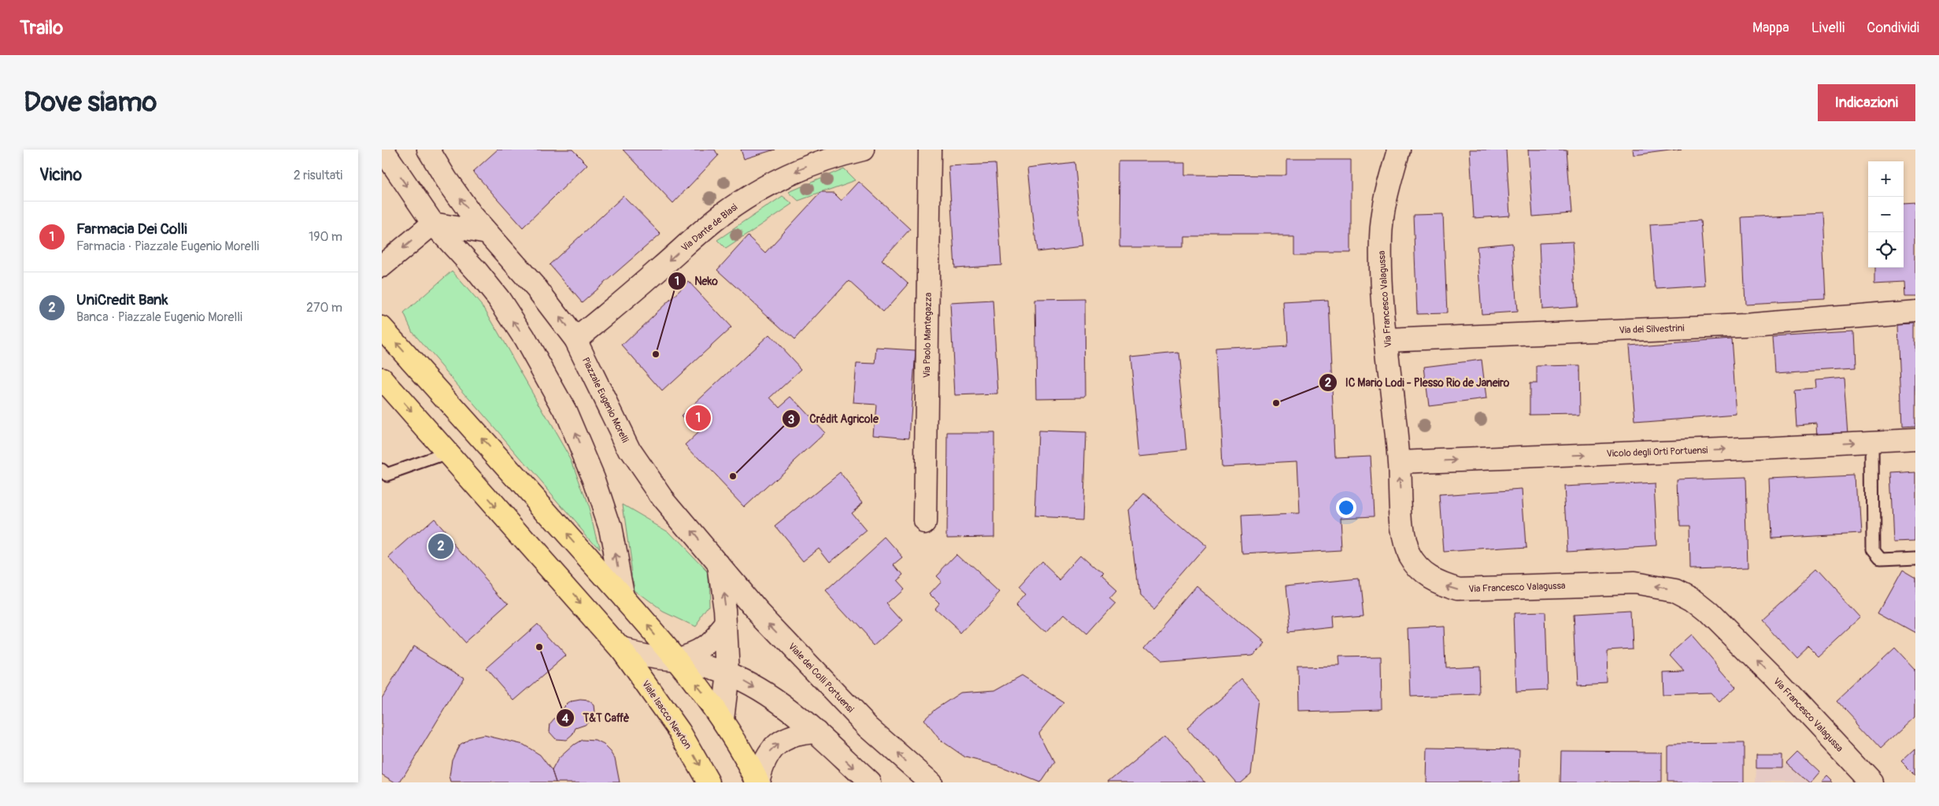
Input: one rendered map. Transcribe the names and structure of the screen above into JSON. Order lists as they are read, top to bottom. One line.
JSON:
{"streets":{"main road":["Viale Isacco Newton"],"street":["Via Dante de Blasi","Via Francesco Valagussa","Via dei Silvestrini","Via Paolo Mantegazza","Piazzale Eugenio Morelli","Vicolo degli Orti Portuensi","Viale dei Colli Portuensi"]},"crossings":[["Via Dante de Blasi","Piazzale Eugenio Morelli"],["Via Francesco Valagussa","Via dei Silvestrini"],["Via Francesco Valagussa","Vicolo degli Orti Portuensi"],["Piazzale Eugenio Morelli","Viale dei Colli Portuensi"]],"one_way":["Via Dante de Blasi","Via Francesco Valagussa","Vicolo degli Orti Portuensi"],"places":["Neko","IC Mario Lodi - Plesso Rio de Janeiro","Crédit Agricole","T&T Caffè"],"page":{"header":"Trailo","nav":["Mappa","Livelli","Condividi"],"buttons":"Indicazioni","title":"Dove siamo","heading":["Vicino","2 risultati"],"map_buttons":["+","−"],"list":[{"mark":"1","name":"Farmacia Dei Colli","note":"Farmacia · Piazzale Eugenio Morelli","value":"190 m"},{"mark":"2","name":"UniCredit Bank","note":"Banca · Piazzale Eugenio Morelli","value":"270 m"}],"pins":["1","2"]}}
